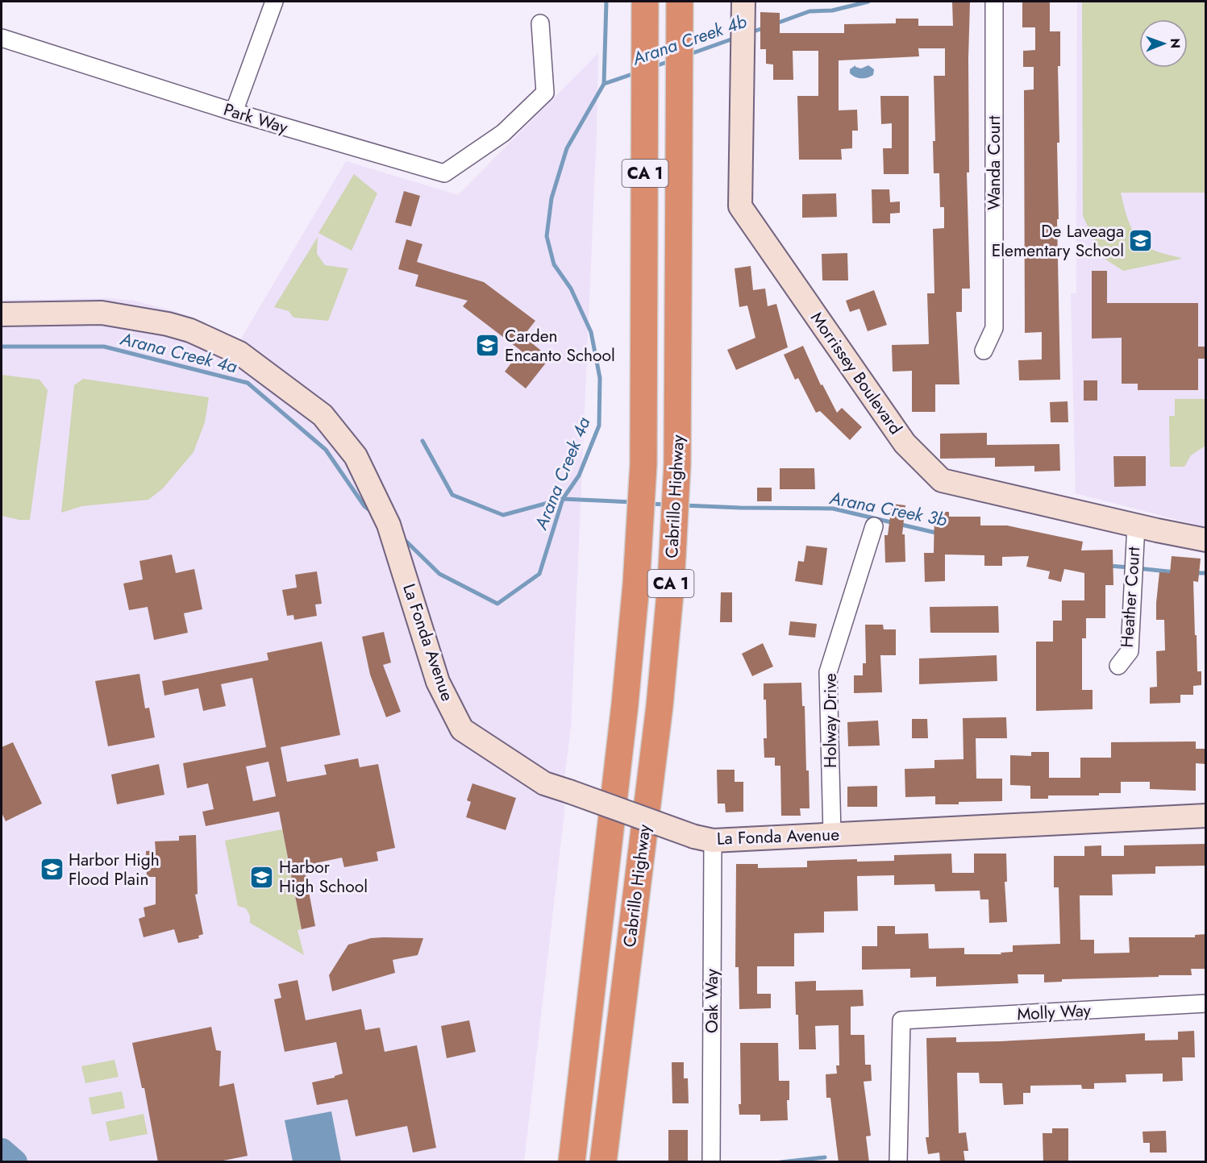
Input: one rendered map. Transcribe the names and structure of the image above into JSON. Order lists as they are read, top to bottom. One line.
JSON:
{"streets":{"highway":["CA 1","Cabrillo Highway"],"street":["Park Way","Wanda Court","Morrissey Boulevard","Heather Court","La Fonda Avenue","Holway Drive","Oak Way","Molly Way"]},"crossings":[["Morrissey Boulevard","Heather Court"],["La Fonda Avenue","Holway Drive"],["La Fonda Avenue","Oak Way"]],"water":["Arana Creek 4b","Arana Creek 4a","Arana Creek 3b"],"places":{"school or university":["De Laveaga Elementary School","Carden Encanto School","Harbor High Flood Plain","Harbor High School"]},"north":"right"}
